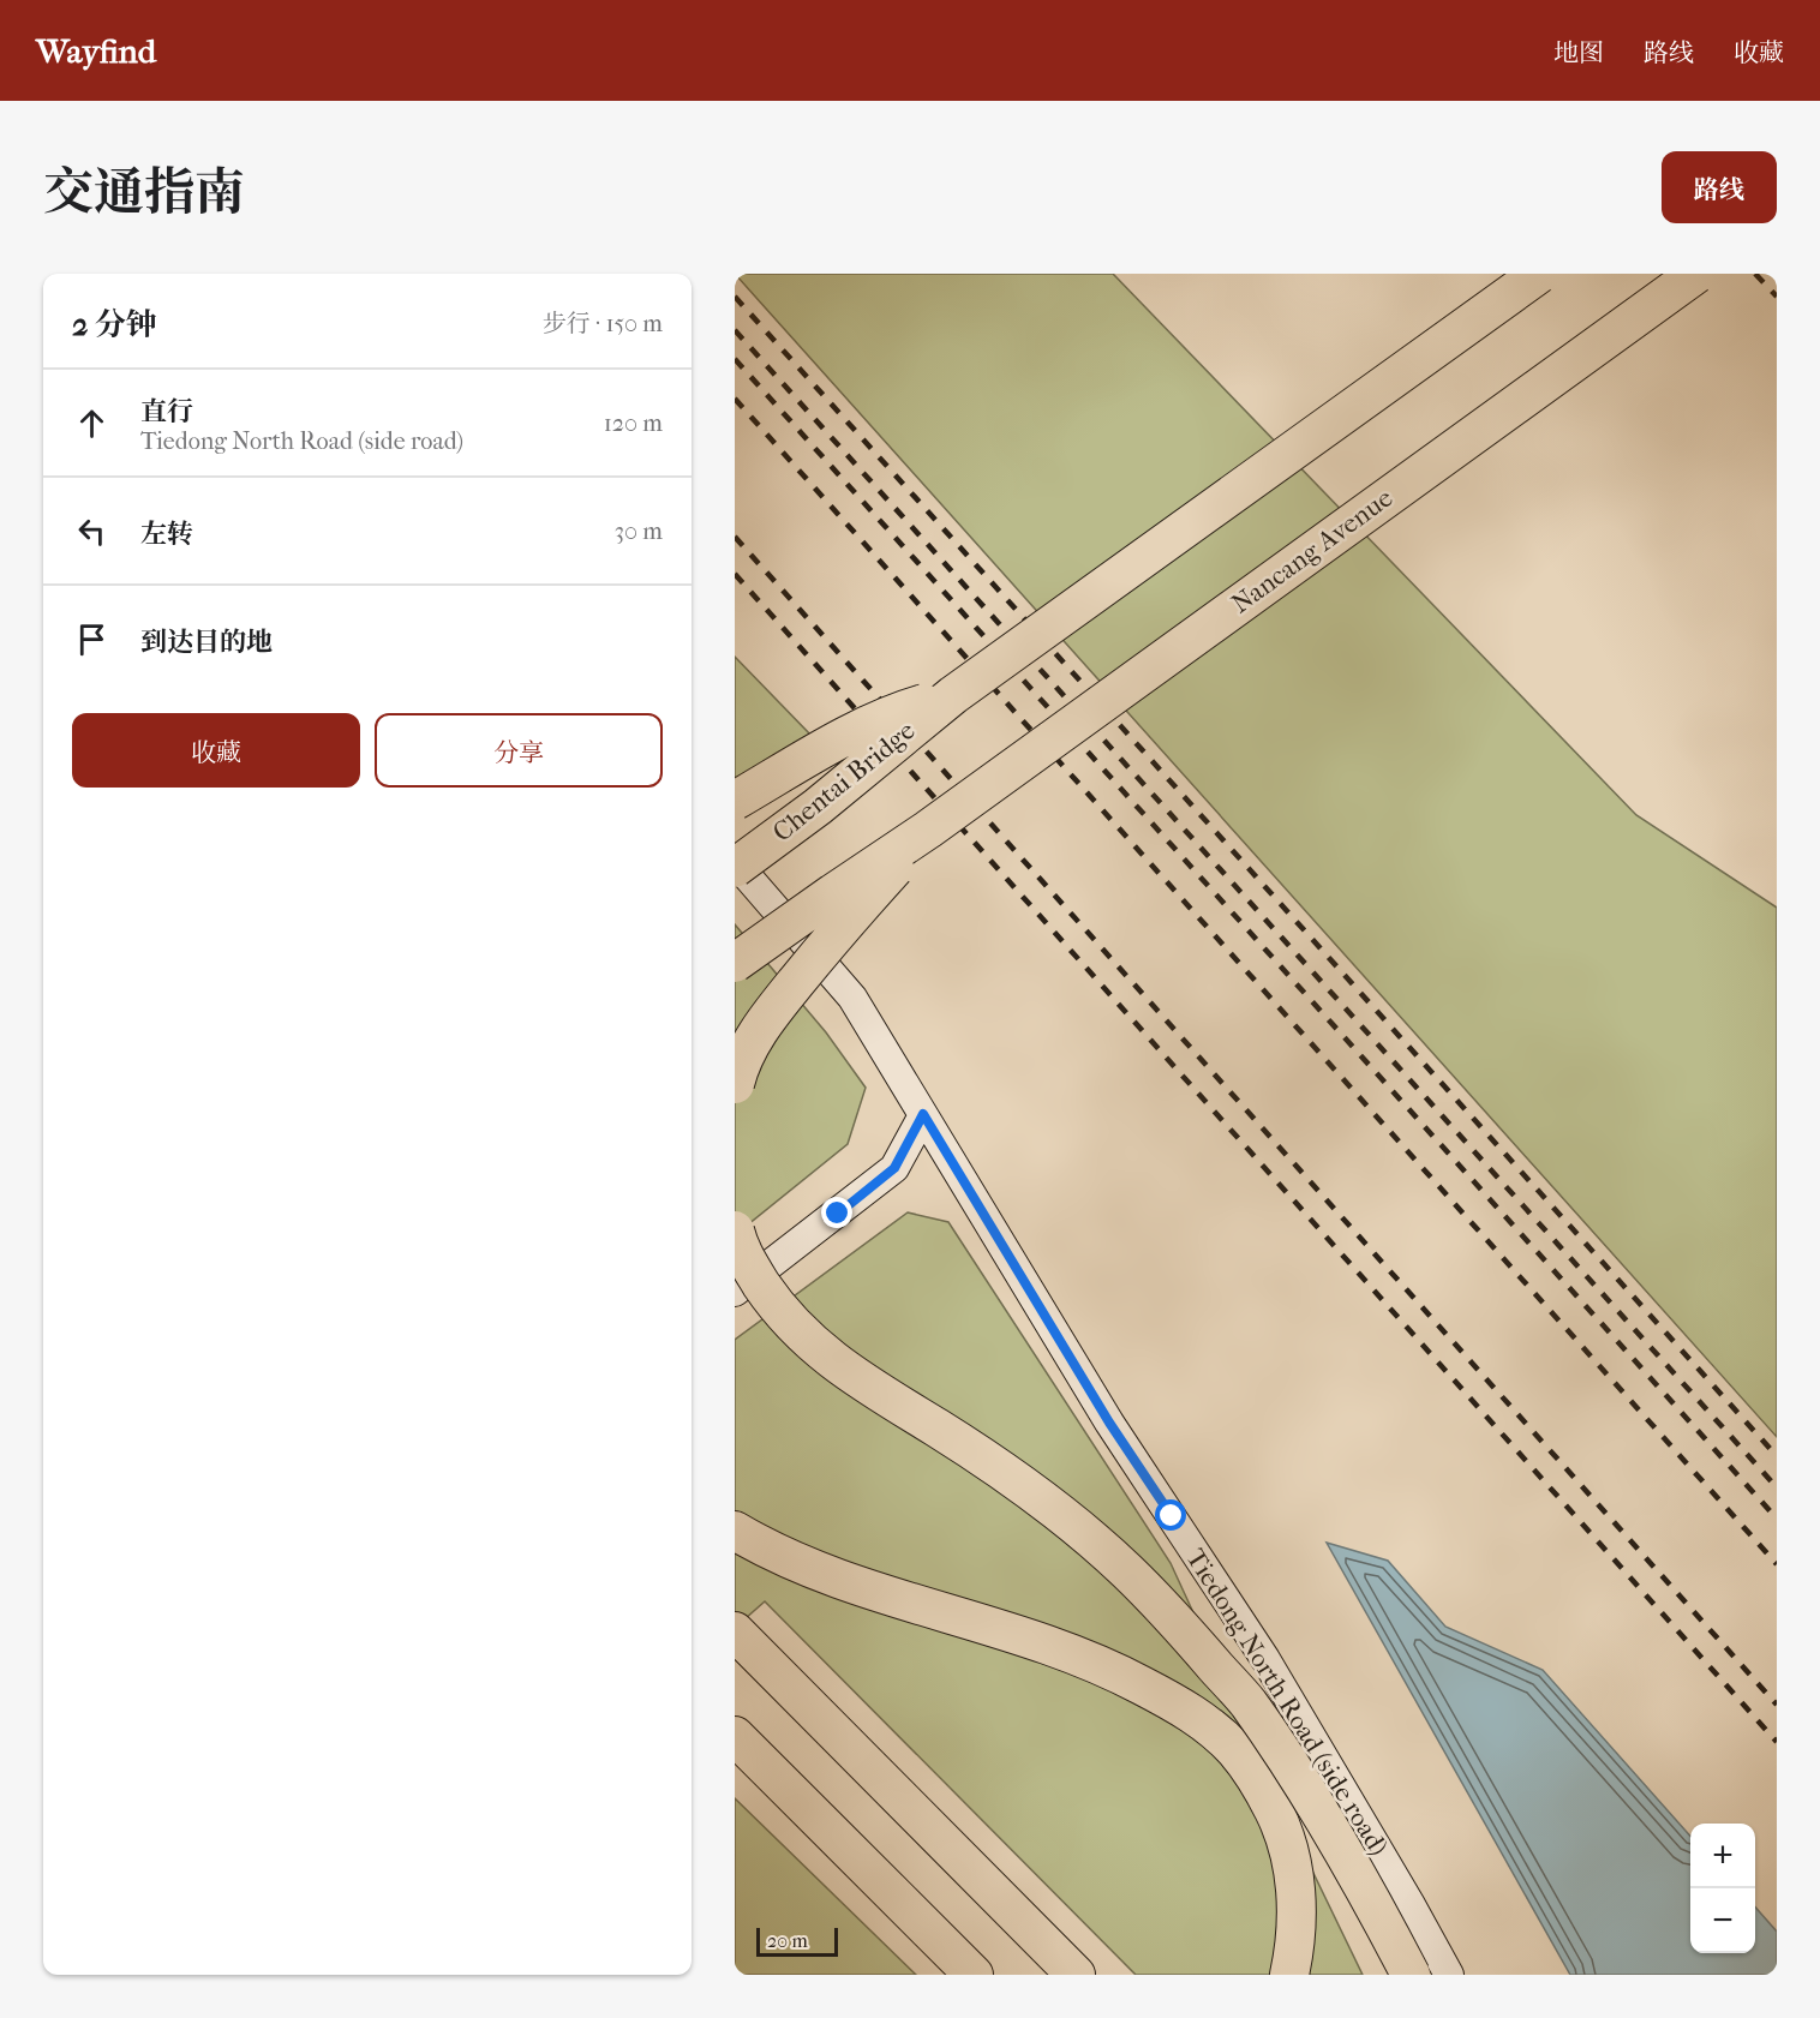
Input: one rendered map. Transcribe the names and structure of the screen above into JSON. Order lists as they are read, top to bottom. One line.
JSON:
{"streets":{"highway":["Nancang Avenue","Chentai Bridge"],"street":["Tiedong North Road (side road)"]},"scale_bar":"20 m","page":{"header":"Wayfind","nav":["地图","路线","收藏"],"title":"交通指南","buttons":["路线",["收藏","分享"]],"heading":["2 分钟","步行 · 150 m"],"list":[["直行","Tiedong North Road (side road)","120 m"],["左转","30 m"],"到达目的地"],"map_buttons":["+","−"],"scale":"20 m"}}
